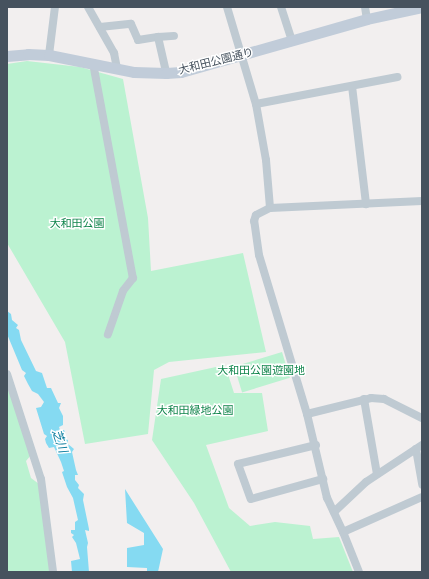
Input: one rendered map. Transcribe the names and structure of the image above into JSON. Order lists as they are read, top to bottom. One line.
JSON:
{"streets":{"street":["大和田公園通り"]},"water":["芝川"],"parks":["大和田公園","大和田公園遊園地","大和田緑地公園"]}
